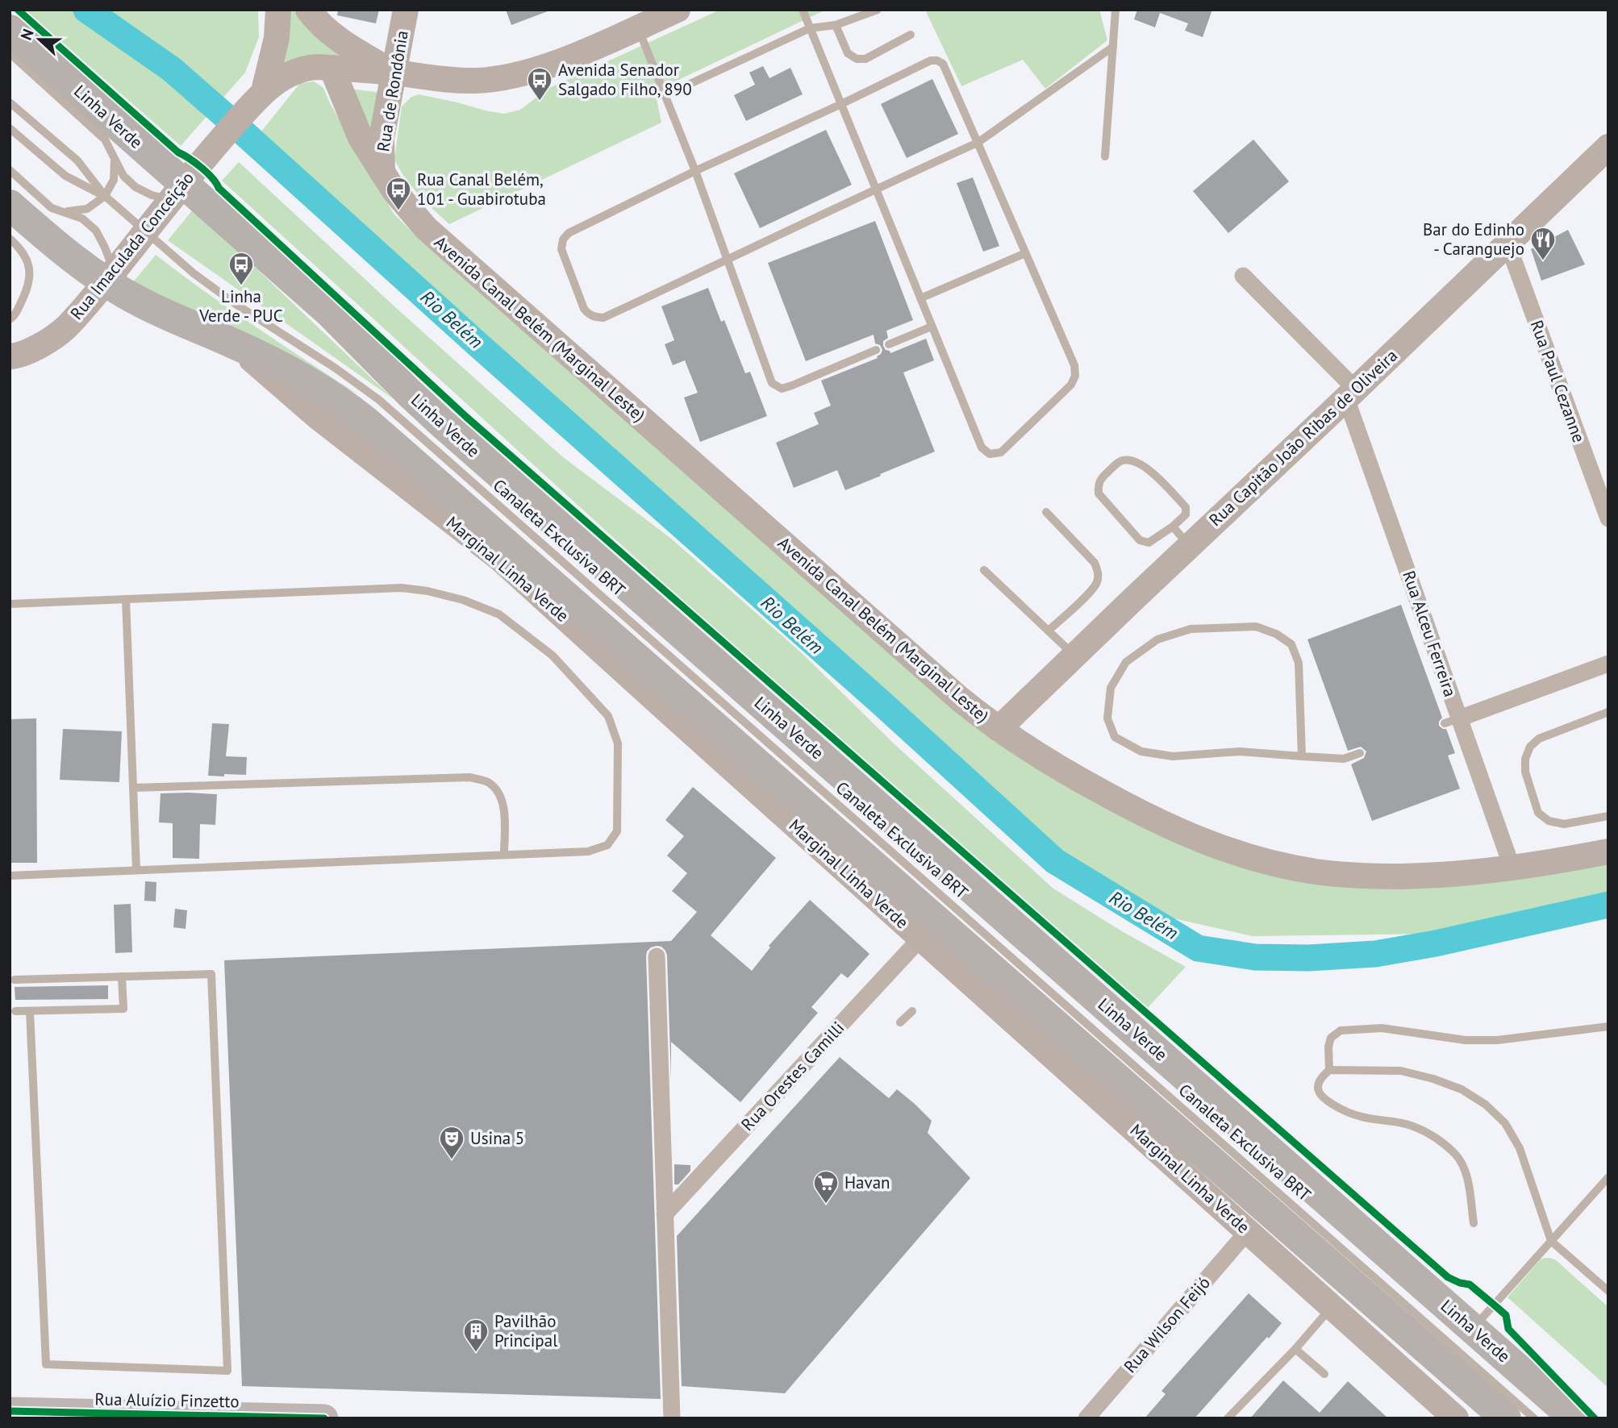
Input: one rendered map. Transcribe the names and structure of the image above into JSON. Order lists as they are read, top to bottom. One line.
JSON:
{"streets":{"highway":["Linha Verde"],"main road":["Rua Aluízio Finzetto"],"street":["Rua de Rondônia","Rua Imaculada Conceição","Avenida Canal Belém (Marginal Leste)","Rua Paul Cezanne","Rua Capitão João Ribas de Oliveira","Marginal Linha Verde","Rua Alceu Ferreira","Rua Orestes Camilli","Rua Wilson Feijó"],"lane":["Canaleta Exclusiva BRT"]},"crossings":[["Rua de Rondônia","Rua Imaculada Conceição"],["Rua de Rondônia","Avenida Canal Belém (Marginal Leste)"],["Linha Verde","Rua Imaculada Conceição"],["Rua Imaculada Conceição","Avenida Canal Belém (Marginal Leste)"],["Rua Imaculada Conceição","Canaleta Exclusiva BRT"],["Avenida Canal Belém (Marginal Leste)","Rua Capitão João Ribas de Oliveira"],["Avenida Canal Belém (Marginal Leste)","Rua Alceu Ferreira"],["Rua Paul Cezanne","Rua Capitão João Ribas de Oliveira"],["Rua Capitão João Ribas de Oliveira","Rua Alceu Ferreira"],["Marginal Linha Verde","Rua Orestes Camilli"],["Marginal Linha Verde","Rua Wilson Feijó"]],"water":["Rio Belém"],"places":{"bus stop":["Avenida Senador Salgado Filho, 890","Rua Canal Belém, 101 - Guabirotuba","Linha Verde - PUC"],"restaurant":["Bar do Edinho - Caranguejo"],"theatre":["Usina 5"],"supermarket":["Havan"],"building":["Pavilhão Principal"]},"north":"left"}
